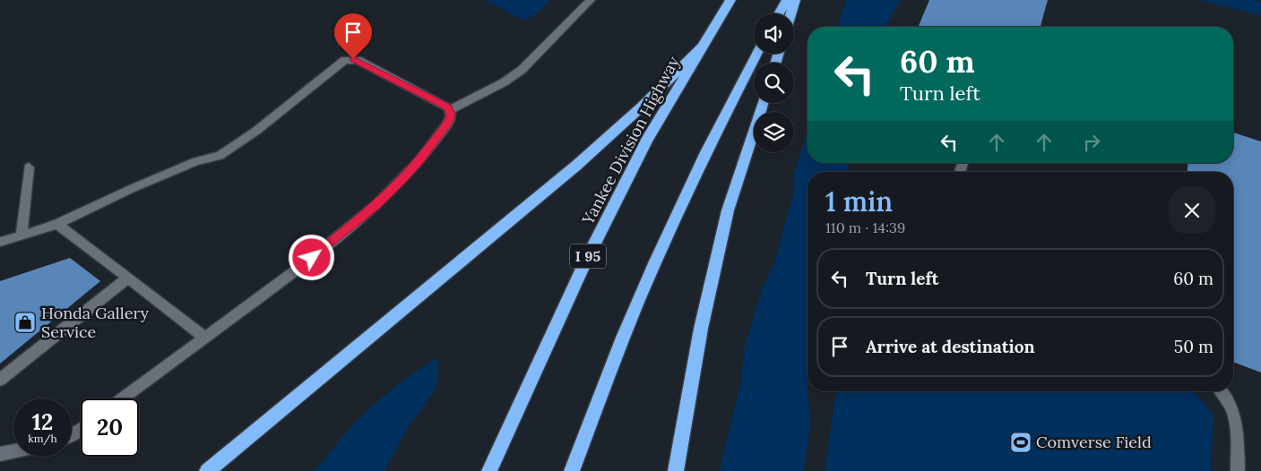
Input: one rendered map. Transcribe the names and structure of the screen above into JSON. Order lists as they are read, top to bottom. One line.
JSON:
{"streets":{"highway":["Yankee Division Highway","I 95"]},"places":{"shop":["Honda Gallery Service"],"sports":["Comverse Field"]},"page":{"turn":["60 m","Turn left"],"heading":["1 min","110 m · 14:39"],"list":[{"name":"Turn left","value":"60 m"},{"name":"Arrive at destination","value":"50 m"}],"speed":"12 km/h","limit":"20"}}
